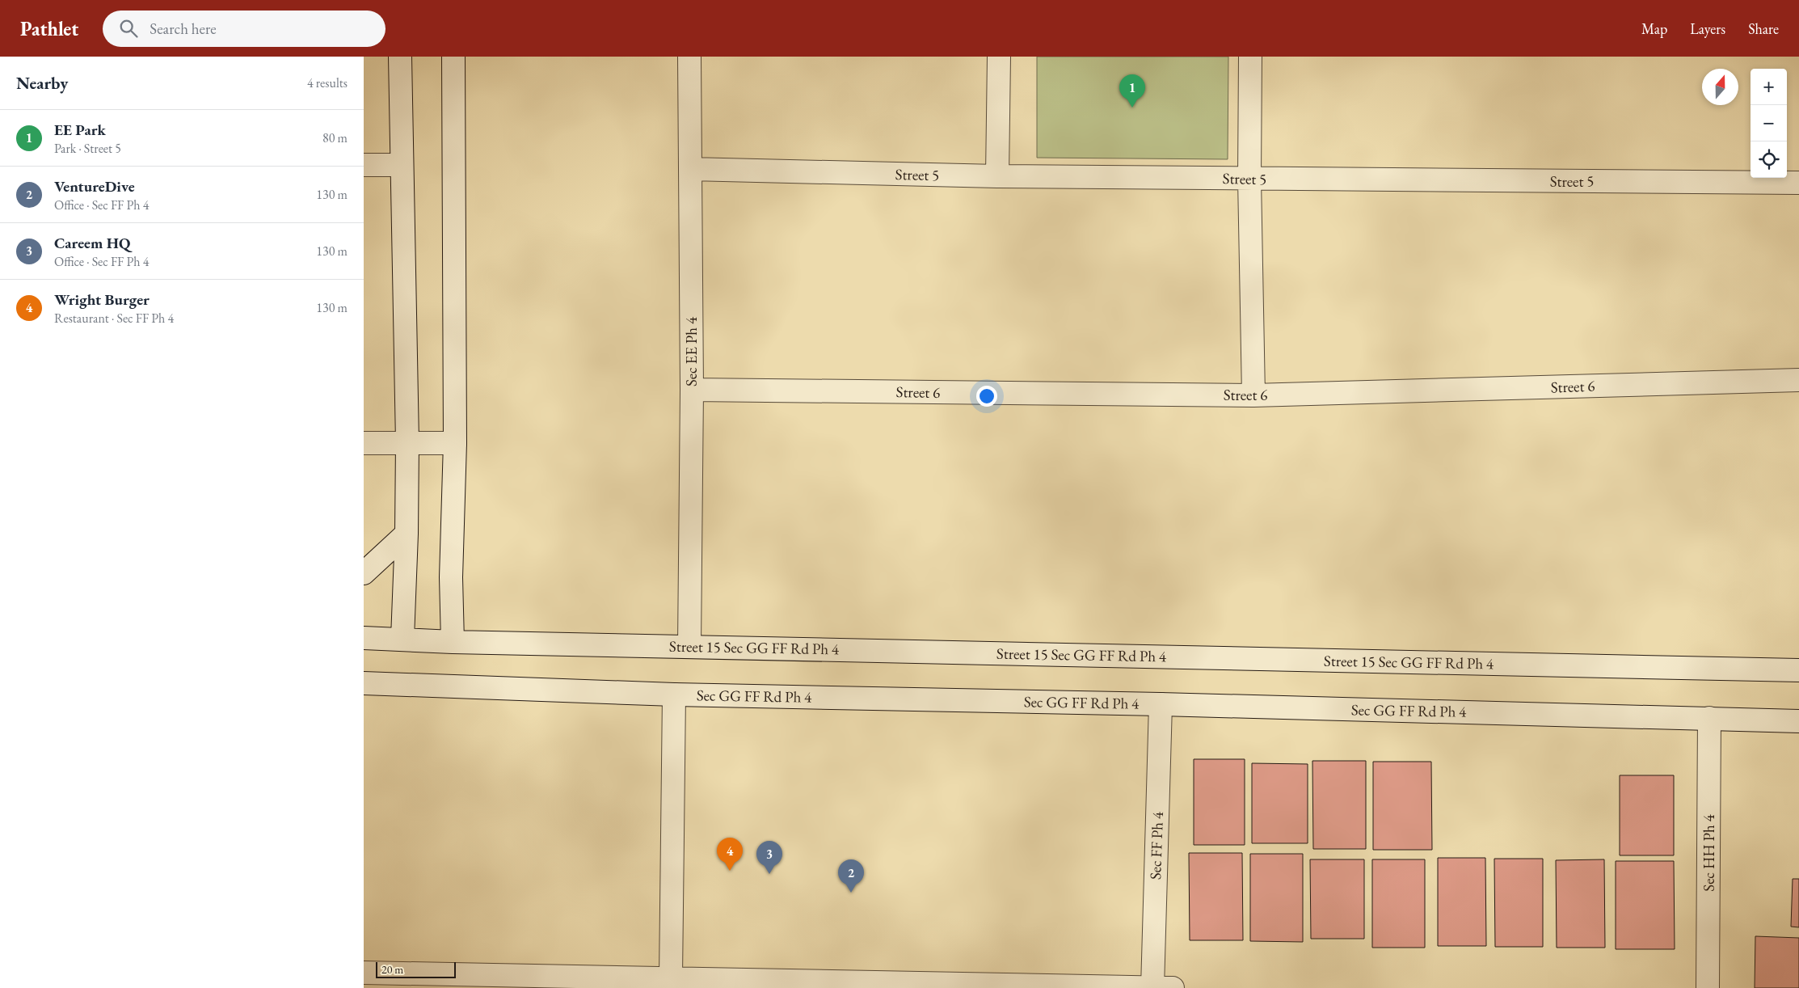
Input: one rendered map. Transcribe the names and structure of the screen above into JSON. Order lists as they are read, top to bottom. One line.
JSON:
{"streets":{"street":["Street 5","Sec EE Ph 4","Street 6","Street 15 Sec GG FF Rd Ph 4","Sec GG FF Rd Ph 4","Sec FF Ph 4","Sec HH Ph 4"]},"crossings":[["Street 5","Sec EE Ph 4"],["Sec EE Ph 4","Street 6"],["Sec EE Ph 4","Street 15 Sec GG FF Rd Ph 4"],["Sec GG FF Rd Ph 4","Sec FF Ph 4"],["Sec GG FF Rd Ph 4","Sec HH Ph 4"]],"scale_bar":"20 m","north":"top","page":{"header":"Pathlet","search":"Search here","nav":["Map","Layers","Share"],"heading":["Nearby","4 results"],"map_buttons":["+","−"],"pins":["1","4","3","2"],"list":[{"mark":"1","name":"EE Park","note":"Park · Street 5","value":"80 m"},{"mark":"2","name":"VentureDive","note":"Office · Sec FF Ph 4","value":"130 m"},{"mark":"3","name":"Careem HQ","note":"Office · Sec FF Ph 4","value":"130 m"},{"mark":"4","name":"Wright Burger","note":"Restaurant · Sec FF Ph 4","value":"130 m"}],"scale":"20 m"}}
